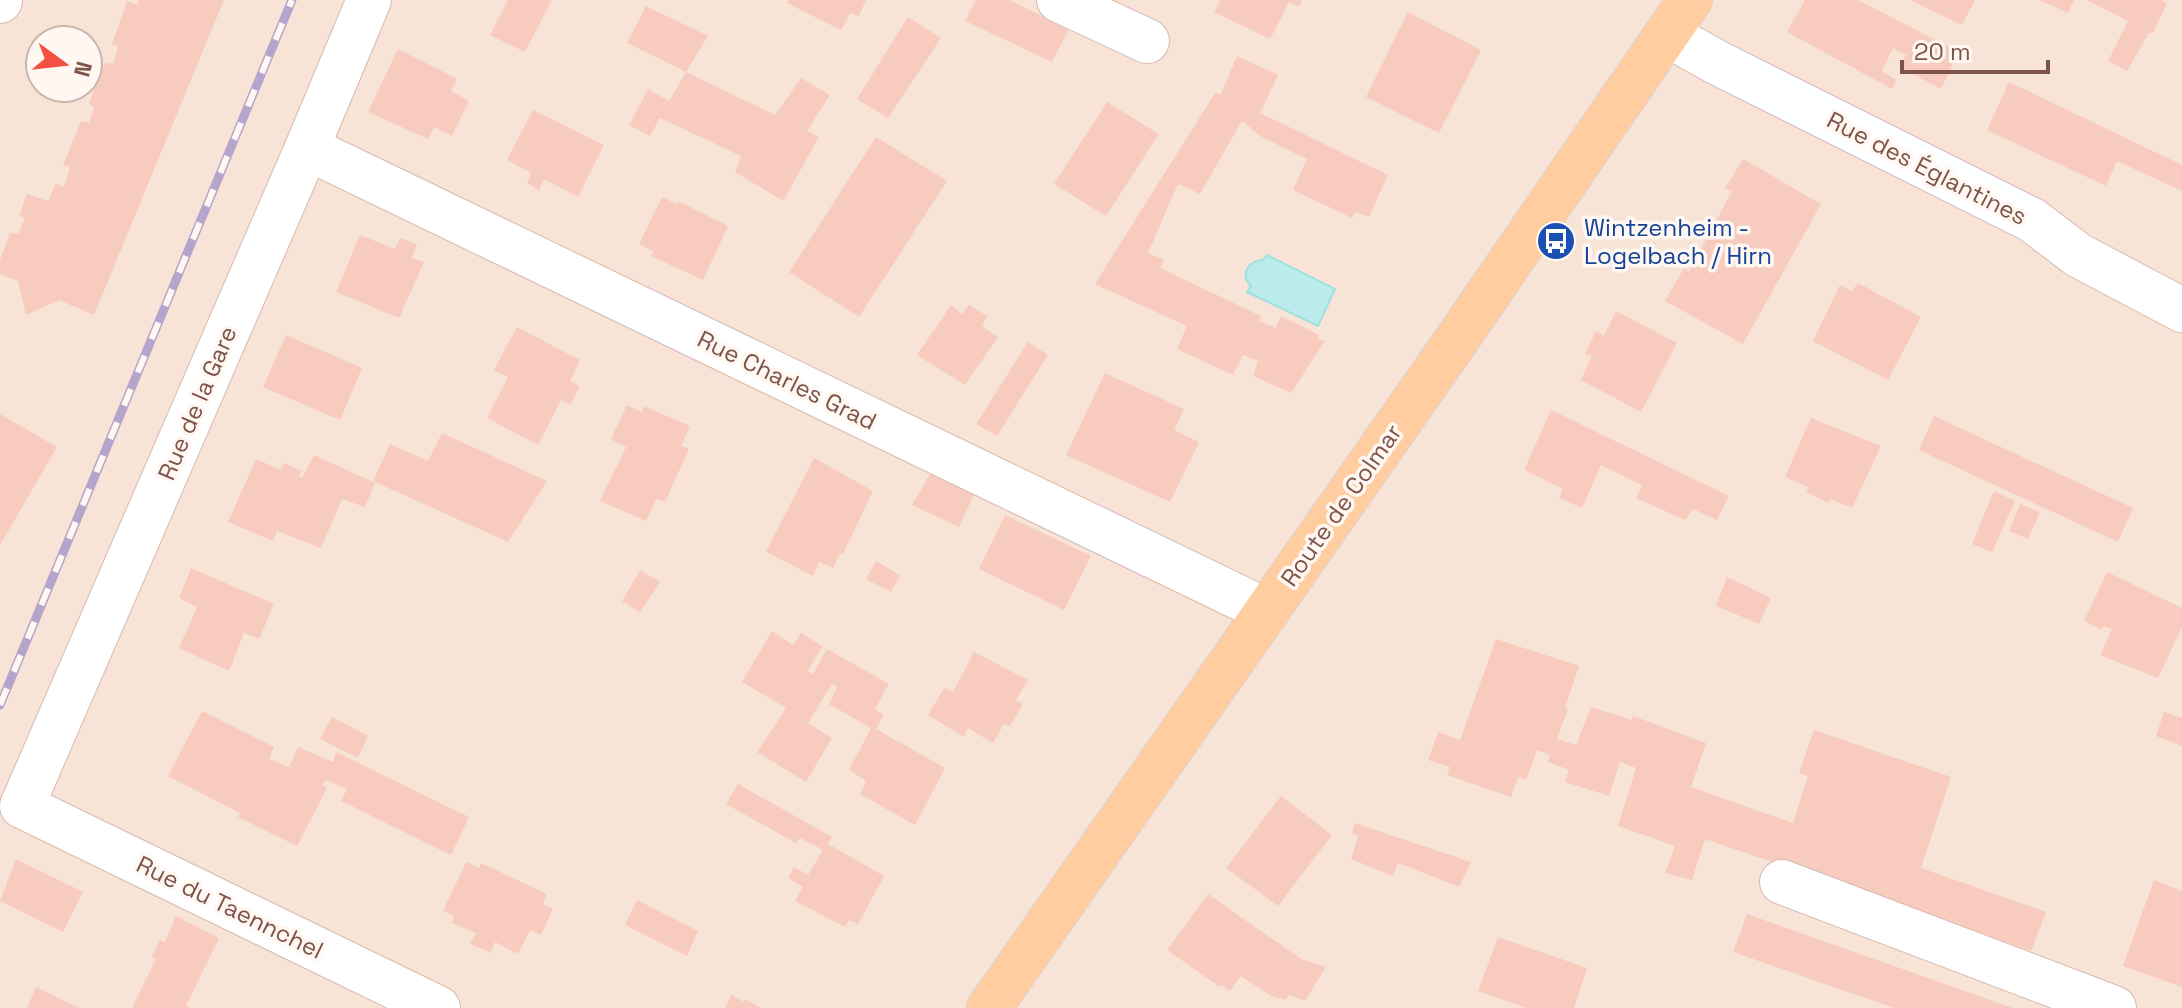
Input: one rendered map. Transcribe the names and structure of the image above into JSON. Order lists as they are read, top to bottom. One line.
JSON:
{"streets":{"main road":["Route de Colmar"],"street":["Rue des Églantines","Rue Charles Grad","Rue de la Gare","Rue du Taennchel"]},"crossings":[["Rue des Églantines","Route de Colmar"],["Rue Charles Grad","Rue de la Gare"],["Rue Charles Grad","Route de Colmar"],["Rue de la Gare","Rue du Taennchel"]],"places":{"bus stop":["Wintzenheim - Logelbach / Hirn"]},"scale_bar":"20 m","north":"right"}
